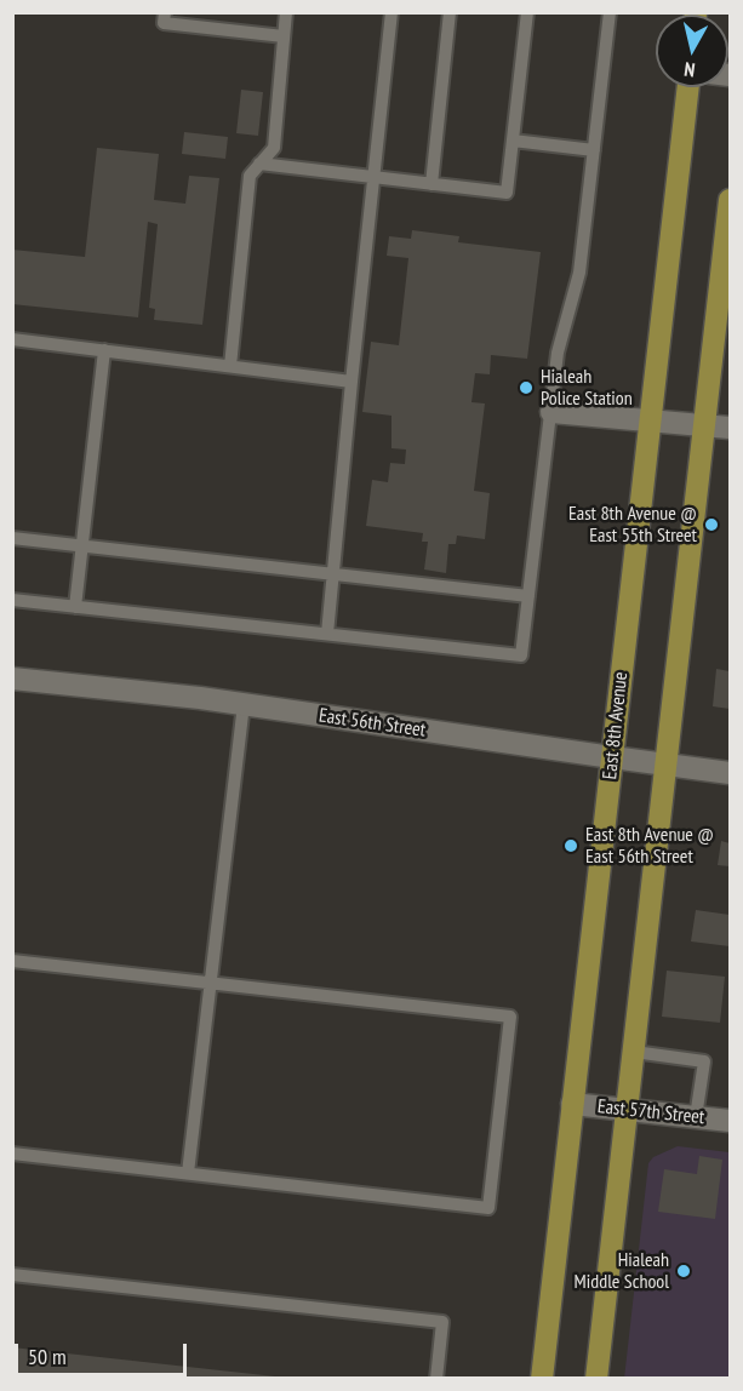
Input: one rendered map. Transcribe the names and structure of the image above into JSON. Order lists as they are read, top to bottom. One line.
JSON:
{"streets":{"main road":["East 8th Avenue"],"street":["East 56th Street","East 57th Street"]},"crossings":[["East 56th Street","East 8th Avenue"],["East 8th Avenue","East 57th Street"]],"places":["Hialeah Police Station","East 8th Avenue @ East 55th Street","East 8th Avenue @ East 56th Street","Hialeah Middle School"],"scale_bar":"50 m","north":"bottom"}
